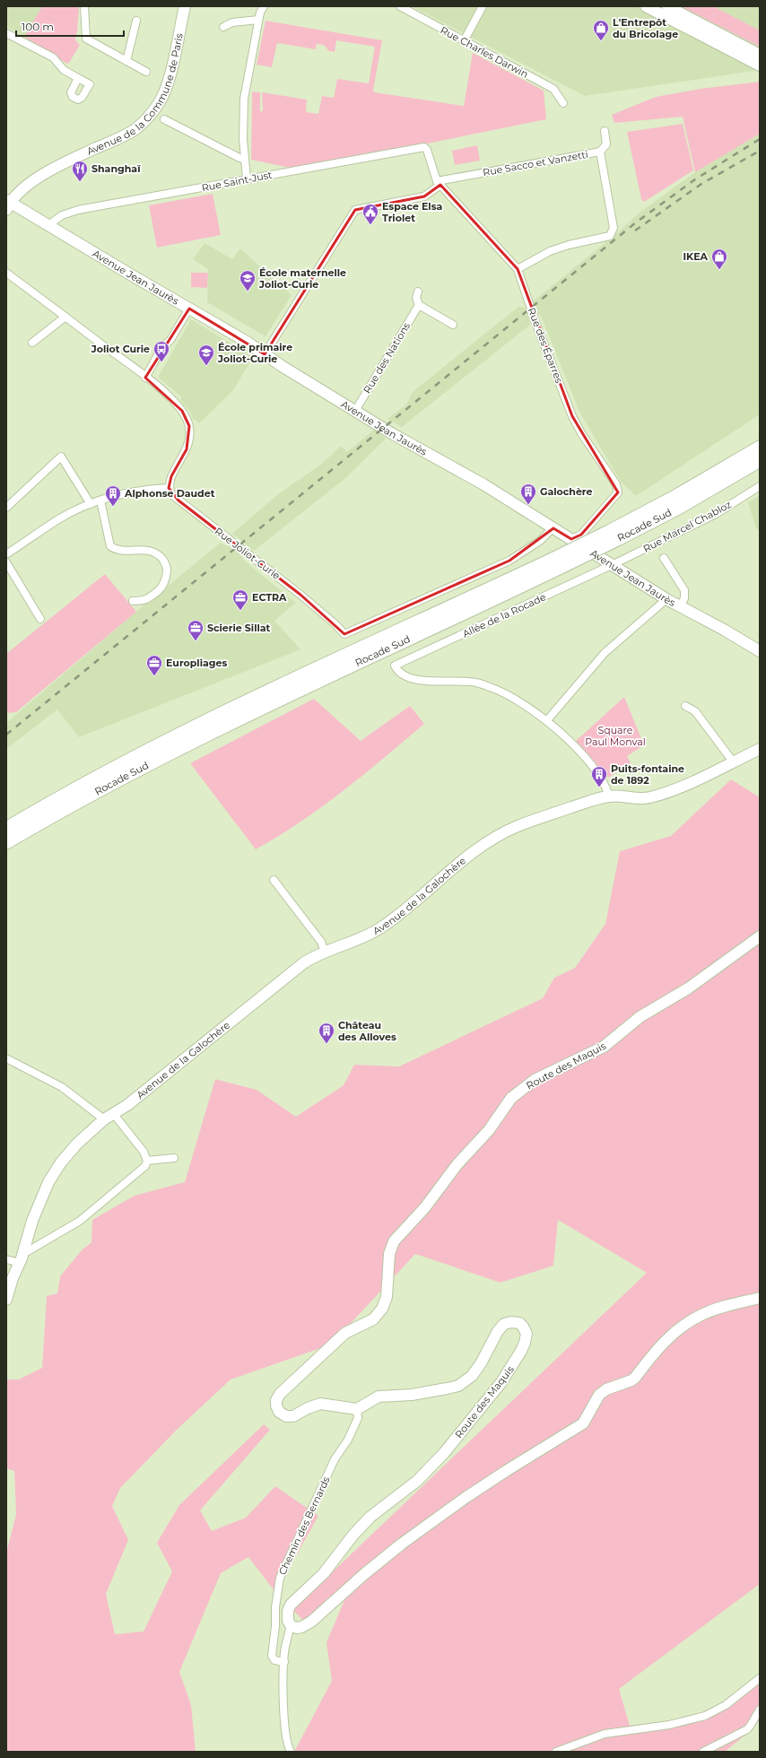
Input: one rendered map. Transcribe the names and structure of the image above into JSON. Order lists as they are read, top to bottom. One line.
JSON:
{"streets":{"highway":["Rocade Sud"],"main road":["Avenue de la Commune de Paris","Avenue Jean Jaurès","Avenue de la Galochère","Route des Maquis"],"street":["Rue Charles Darwin","Rue Sacco et Vanzetti","Rue Saint-Just","Rue des Éparres","Rue des Nations","Rue Marcel Chabloz","Rue Joliot-Curie","Allée de la Rocade","Chemin des Bernards"]},"crossings":[["Avenue de la Commune de Paris","Avenue Jean Jaurès"],["Rue Sacco et Vanzetti","Rue des Éparres"],["Rue Saint-Just","Avenue Jean Jaurès"],["Rue Saint-Just","Rue des Éparres"],["Avenue Jean Jaurès","Rue des Éparres"],["Avenue Jean Jaurès","Rue des Nations"],["Avenue Jean Jaurès","Rue Marcel Chabloz"],["Avenue Jean Jaurès","Rue Joliot-Curie"],["Avenue Jean Jaurès","Allée de la Rocade"],["Rue Marcel Chabloz","Allée de la Rocade"],["Route des Maquis","Chemin des Bernards"]],"parks":["Square Paul Monval"],"places":{"shop":["L'Entrepôt du Bricolage","IKEA"],"restaurant":["Shanghaï"],"public building":["Espace Elsa Triolet"],"school or university":["École maternelle Joliot-Curie","École primaire Joliot-Curie"],"bus stop":["Joliot Curie"],"building":["Galochère","Alphonse Daudet","Puits-fontaine de 1892","Château des Alloves"],"office":["ECTRA","Scierie Sillat","Europliages"]},"scale_bar":"100 m"}
